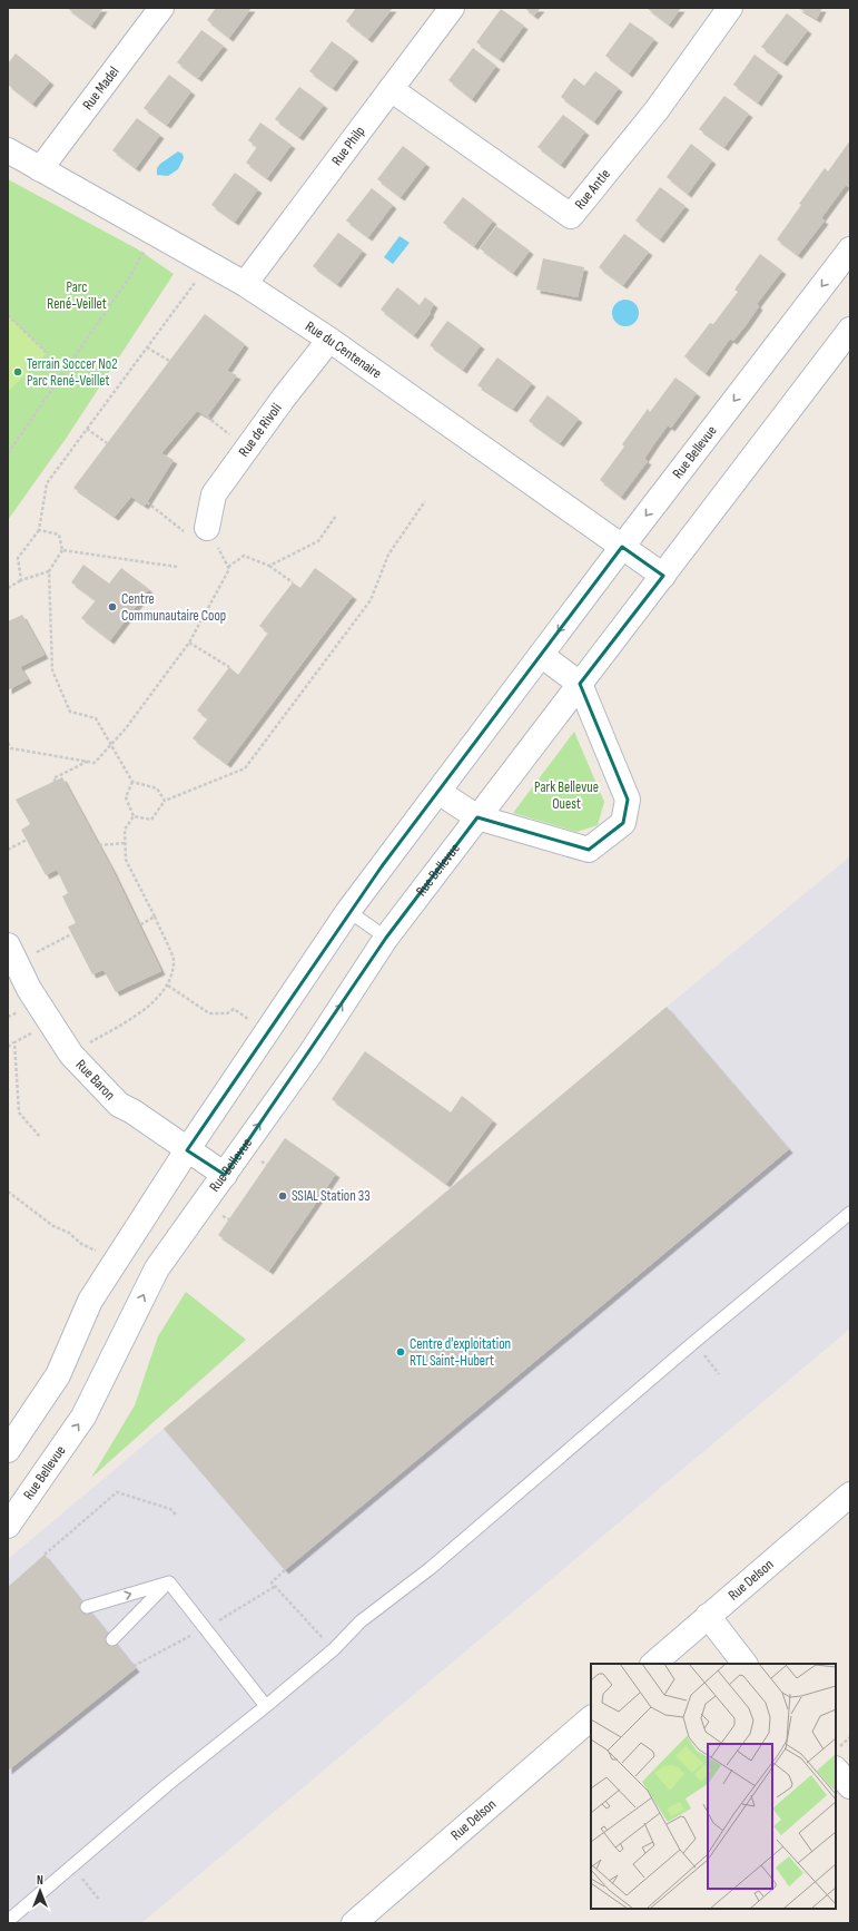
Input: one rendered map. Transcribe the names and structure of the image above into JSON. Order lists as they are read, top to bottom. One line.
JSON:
{"streets":{"street":["Rue Madel","Rue Philp","Rue Antle","Rue du Centenaire","Rue de Rivoli","Rue Bellevue","Rue Baron","Rue Delson"]},"crossings":[["Rue Madel","Rue du Centenaire"],["Rue Philp","Rue Antle"],["Rue Philp","Rue du Centenaire"],["Rue du Centenaire","Rue de Rivoli"],["Rue du Centenaire","Rue Bellevue"],["Rue Bellevue","Rue Baron"]],"parks":["Parc René-Veillet","Park Bellevue Ouest"],"places":["Terrain Soccer No2 Parc René-Veillet","Centre Communautaire Coop","SSIAL Station 33","Centre d'exploitation RTL Saint-Hubert"],"north":"top"}
